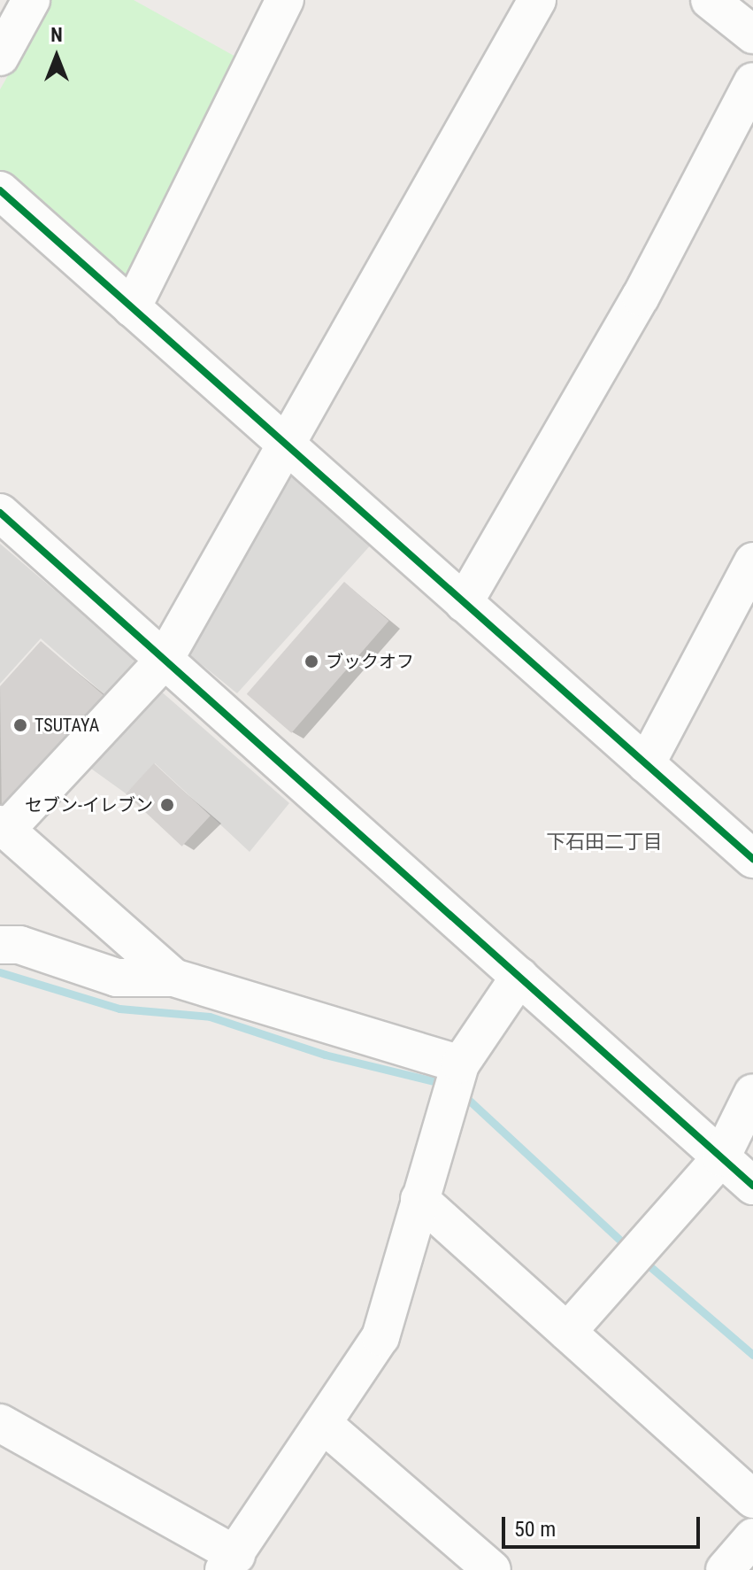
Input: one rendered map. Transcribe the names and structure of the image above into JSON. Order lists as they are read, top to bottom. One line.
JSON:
{"districts":["下石田二丁目"],"places":["ブックオフ","TSUTAYA","セブン-イレブン"],"scale_bar":"50 m","north":"top"}
